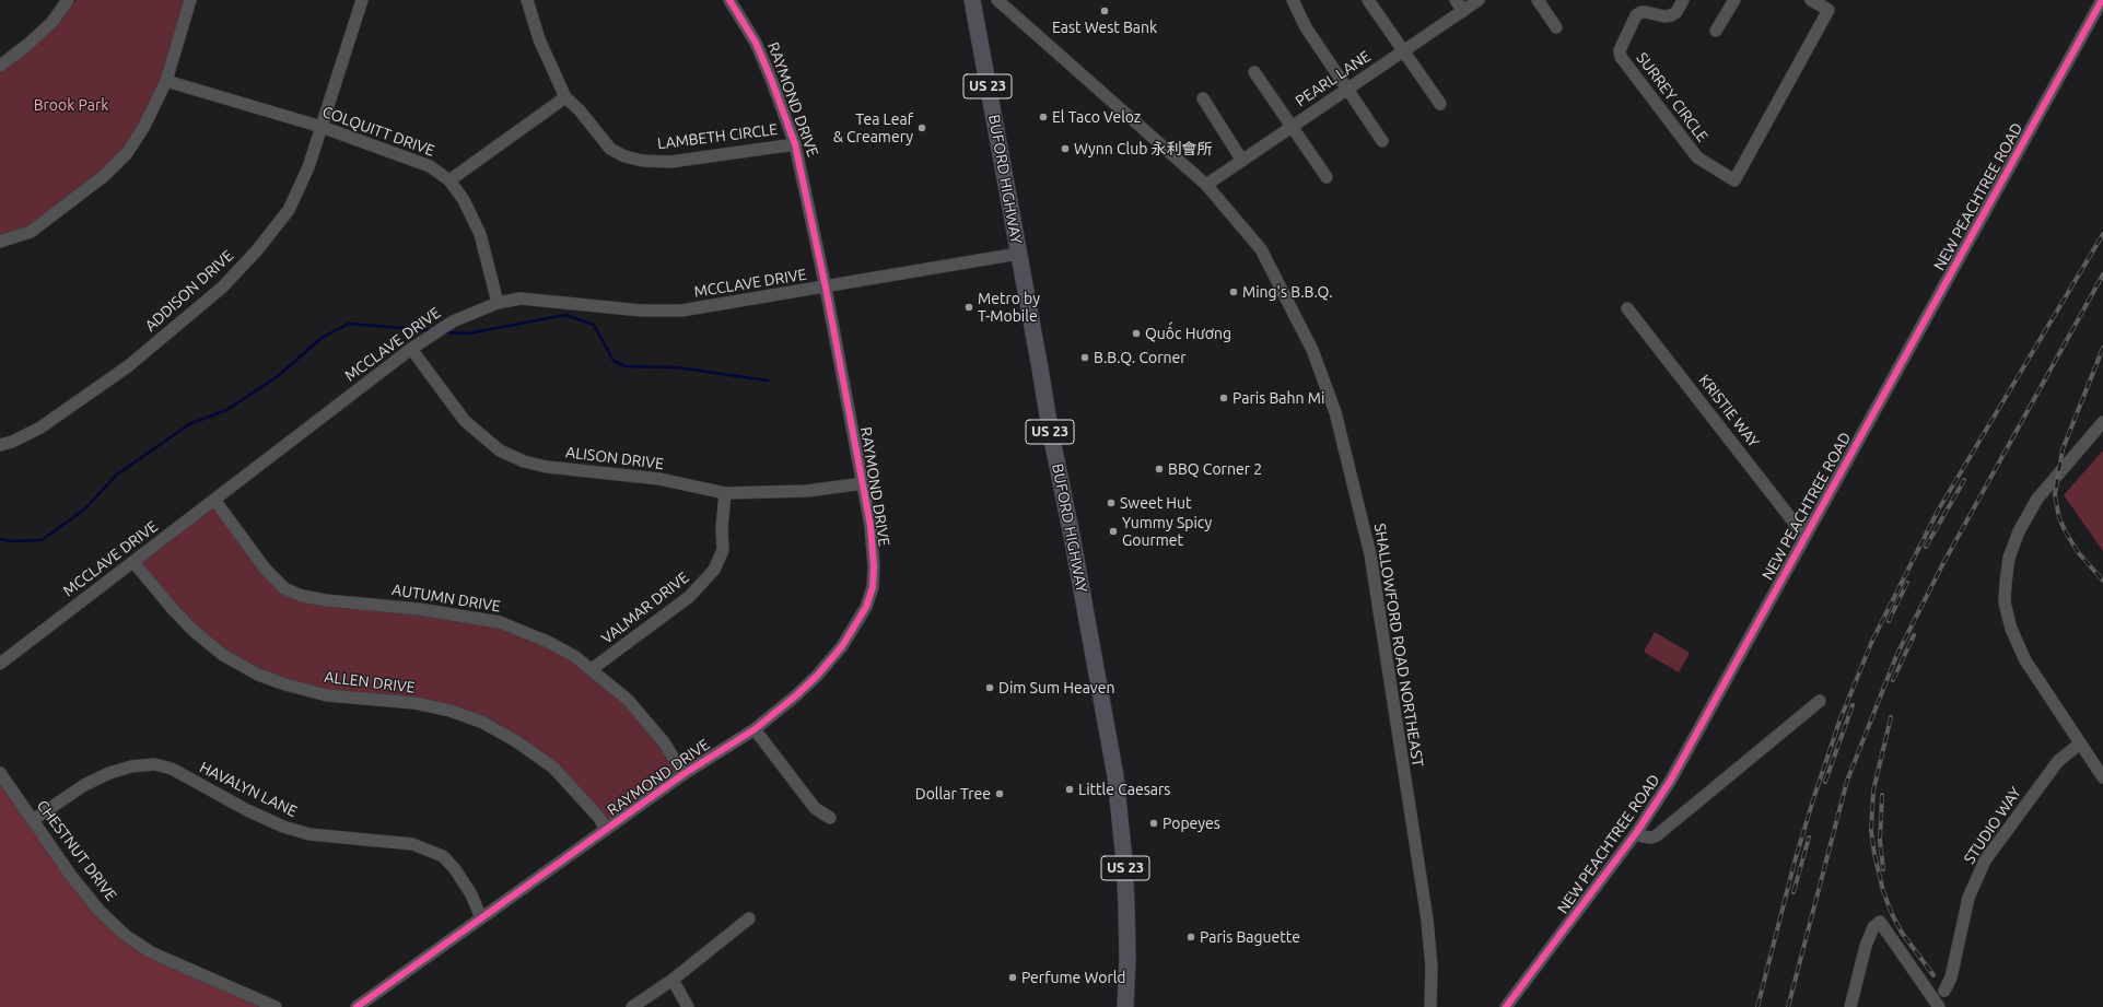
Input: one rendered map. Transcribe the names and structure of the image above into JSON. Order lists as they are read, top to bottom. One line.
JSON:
{"streets":{"main road":["US 23","BUFORD HIGHWAY"],"street":["PEARL LANE","SURREY CIRCLE","RAYMOND DRIVE","COLQUITT DRIVE","LAMBETH CIRCLE","NEW PEACHTREE ROAD","MCCLAVE DRIVE","ADDISON DRIVE","KRISTIE WAY","ALISON DRIVE","AUTUMN DRIVE","VALMAR DRIVE","SHALLOWFORD ROAD NORTHEAST","ALLEN DRIVE","HAVALYN LANE","STUDIO WAY","CHESTNUT DRIVE"]},"crossings":[["PEARL LANE","SHALLOWFORD ROAD NORTHEAST"],["RAYMOND DRIVE","LAMBETH CIRCLE"],["RAYMOND DRIVE","MCCLAVE DRIVE"],["RAYMOND DRIVE","ALISON DRIVE"],["RAYMOND DRIVE","AUTUMN DRIVE"],["RAYMOND DRIVE","ALLEN DRIVE"],["RAYMOND DRIVE","HAVALYN LANE"],["COLQUITT DRIVE","MCCLAVE DRIVE"],["COLQUITT DRIVE","ADDISON DRIVE"],["BUFORD HIGHWAY","MCCLAVE DRIVE"],["NEW PEACHTREE ROAD","KRISTIE WAY"],["MCCLAVE DRIVE","ALISON DRIVE"],["MCCLAVE DRIVE","AUTUMN DRIVE"],["MCCLAVE DRIVE","ALLEN DRIVE"],["ALISON DRIVE","VALMAR DRIVE"],["AUTUMN DRIVE","VALMAR DRIVE"],["HAVALYN LANE","CHESTNUT DRIVE"]],"parks":["Brook Park"],"places":["East West Bank","El Taco Veloz","Tea Leaf & Creamery","Wynn Club 永利會所","Ming's B.B.Q.","Metro by T-Mobile","Quốc Hương","B.B.Q. Corner","Paris Bahn Mi","BBQ Corner 2","Sweet Hut","Yummy Spicy Gourmet","Dim Sum Heaven","Little Caesars","Dollar Tree","Popeyes","Paris Baguette","Perfume World"]}
